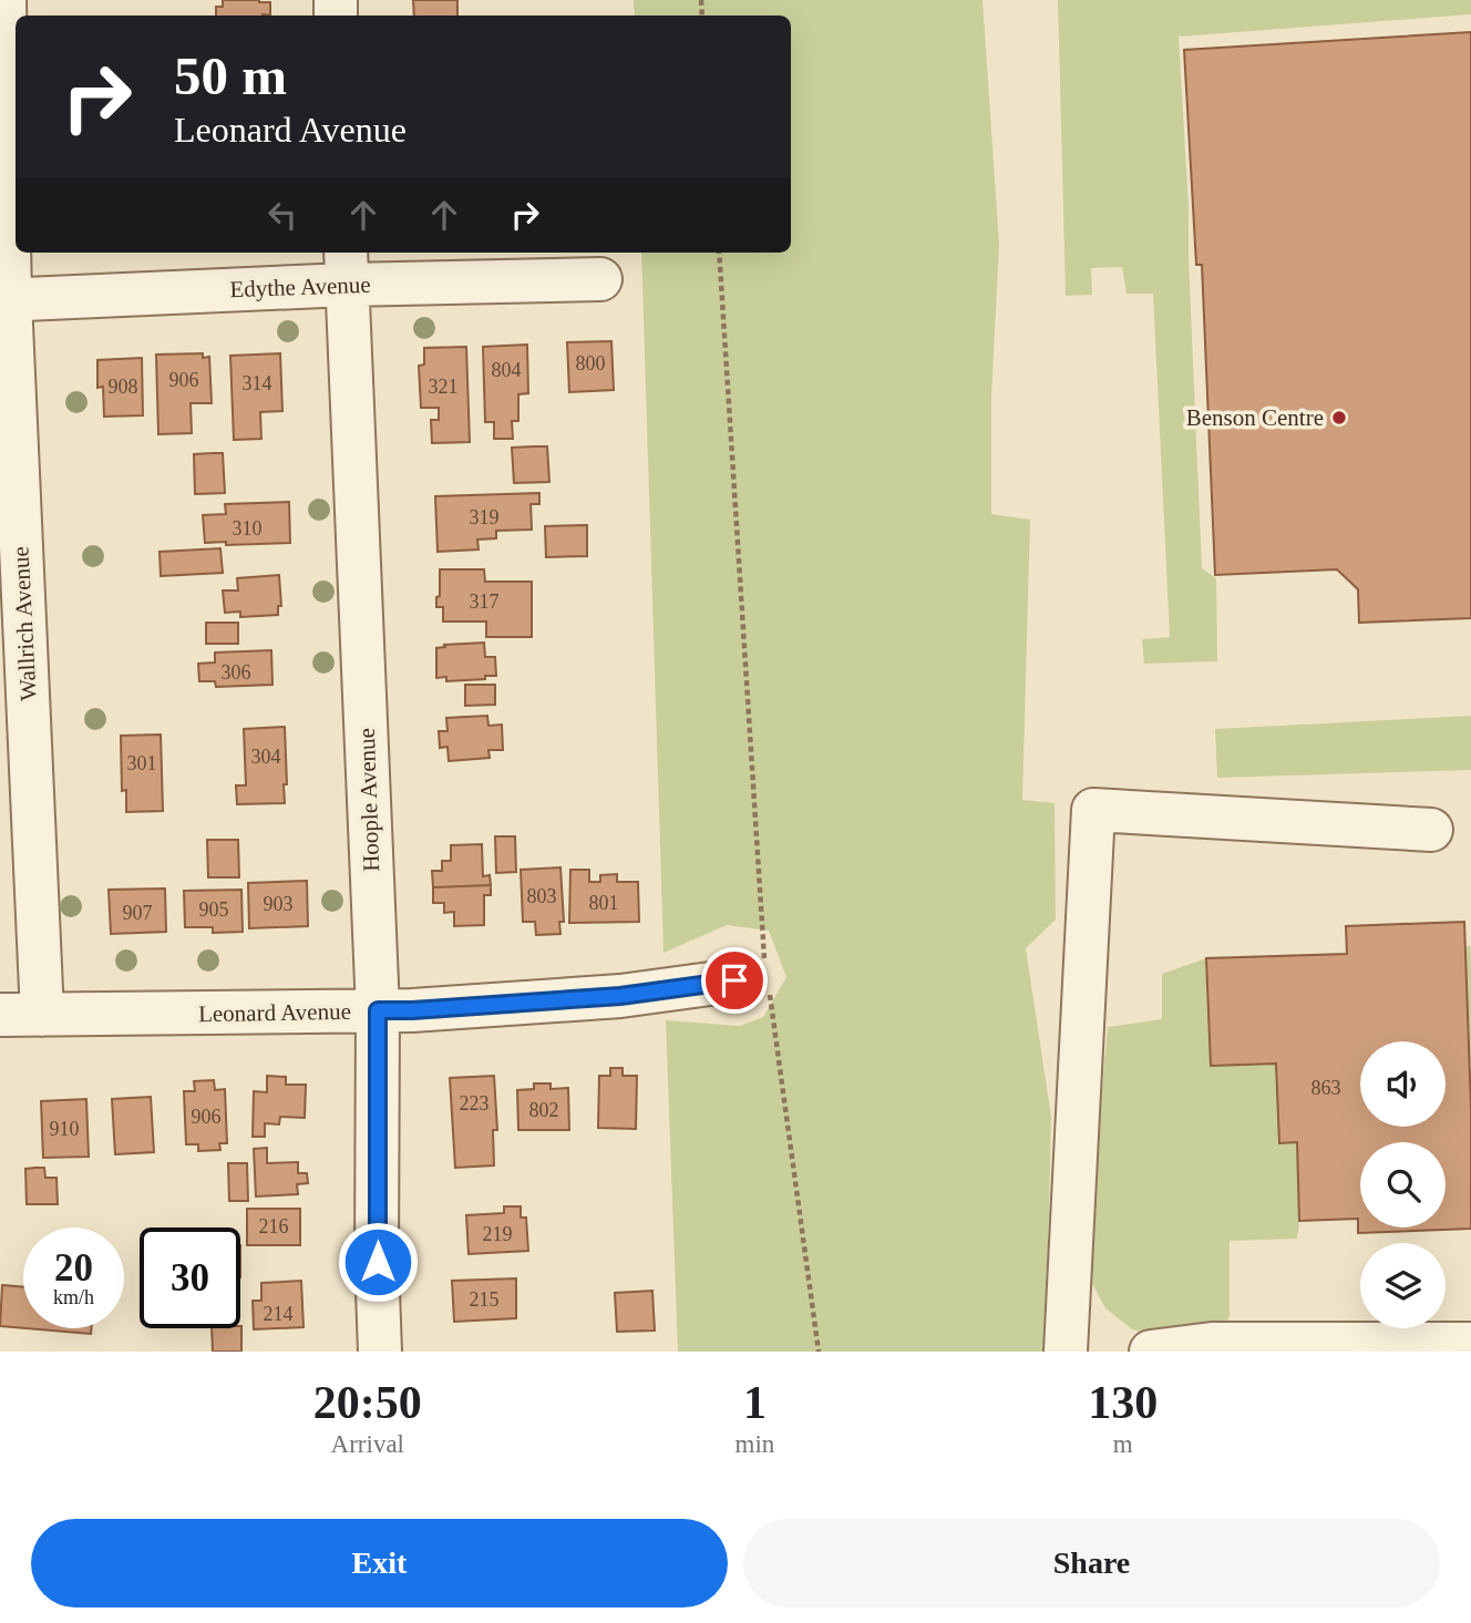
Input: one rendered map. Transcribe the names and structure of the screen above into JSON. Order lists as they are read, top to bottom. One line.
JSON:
{"streets":{"street":["Edythe Avenue","Wallrich Avenue","Hoople Avenue","Leonard Avenue"]},"crossings":[["Edythe Avenue","Wallrich Avenue"],["Edythe Avenue","Hoople Avenue"],["Wallrich Avenue","Leonard Avenue"],["Hoople Avenue","Leonard Avenue"]],"places":["Benson Centre"],"house_numbers":["800","804","906","314","908","321","319","310","317","306","304","301","803","801","903","905","907","863","223","802","906","910","216","219","215","214"],"page":{"turn":["50 m","Leonard Avenue"],"speed":"20 km/h","limit":"30","eta":["20:50","Arrival","1","min","130","m"],"buttons":["Exit","Share"]}}
